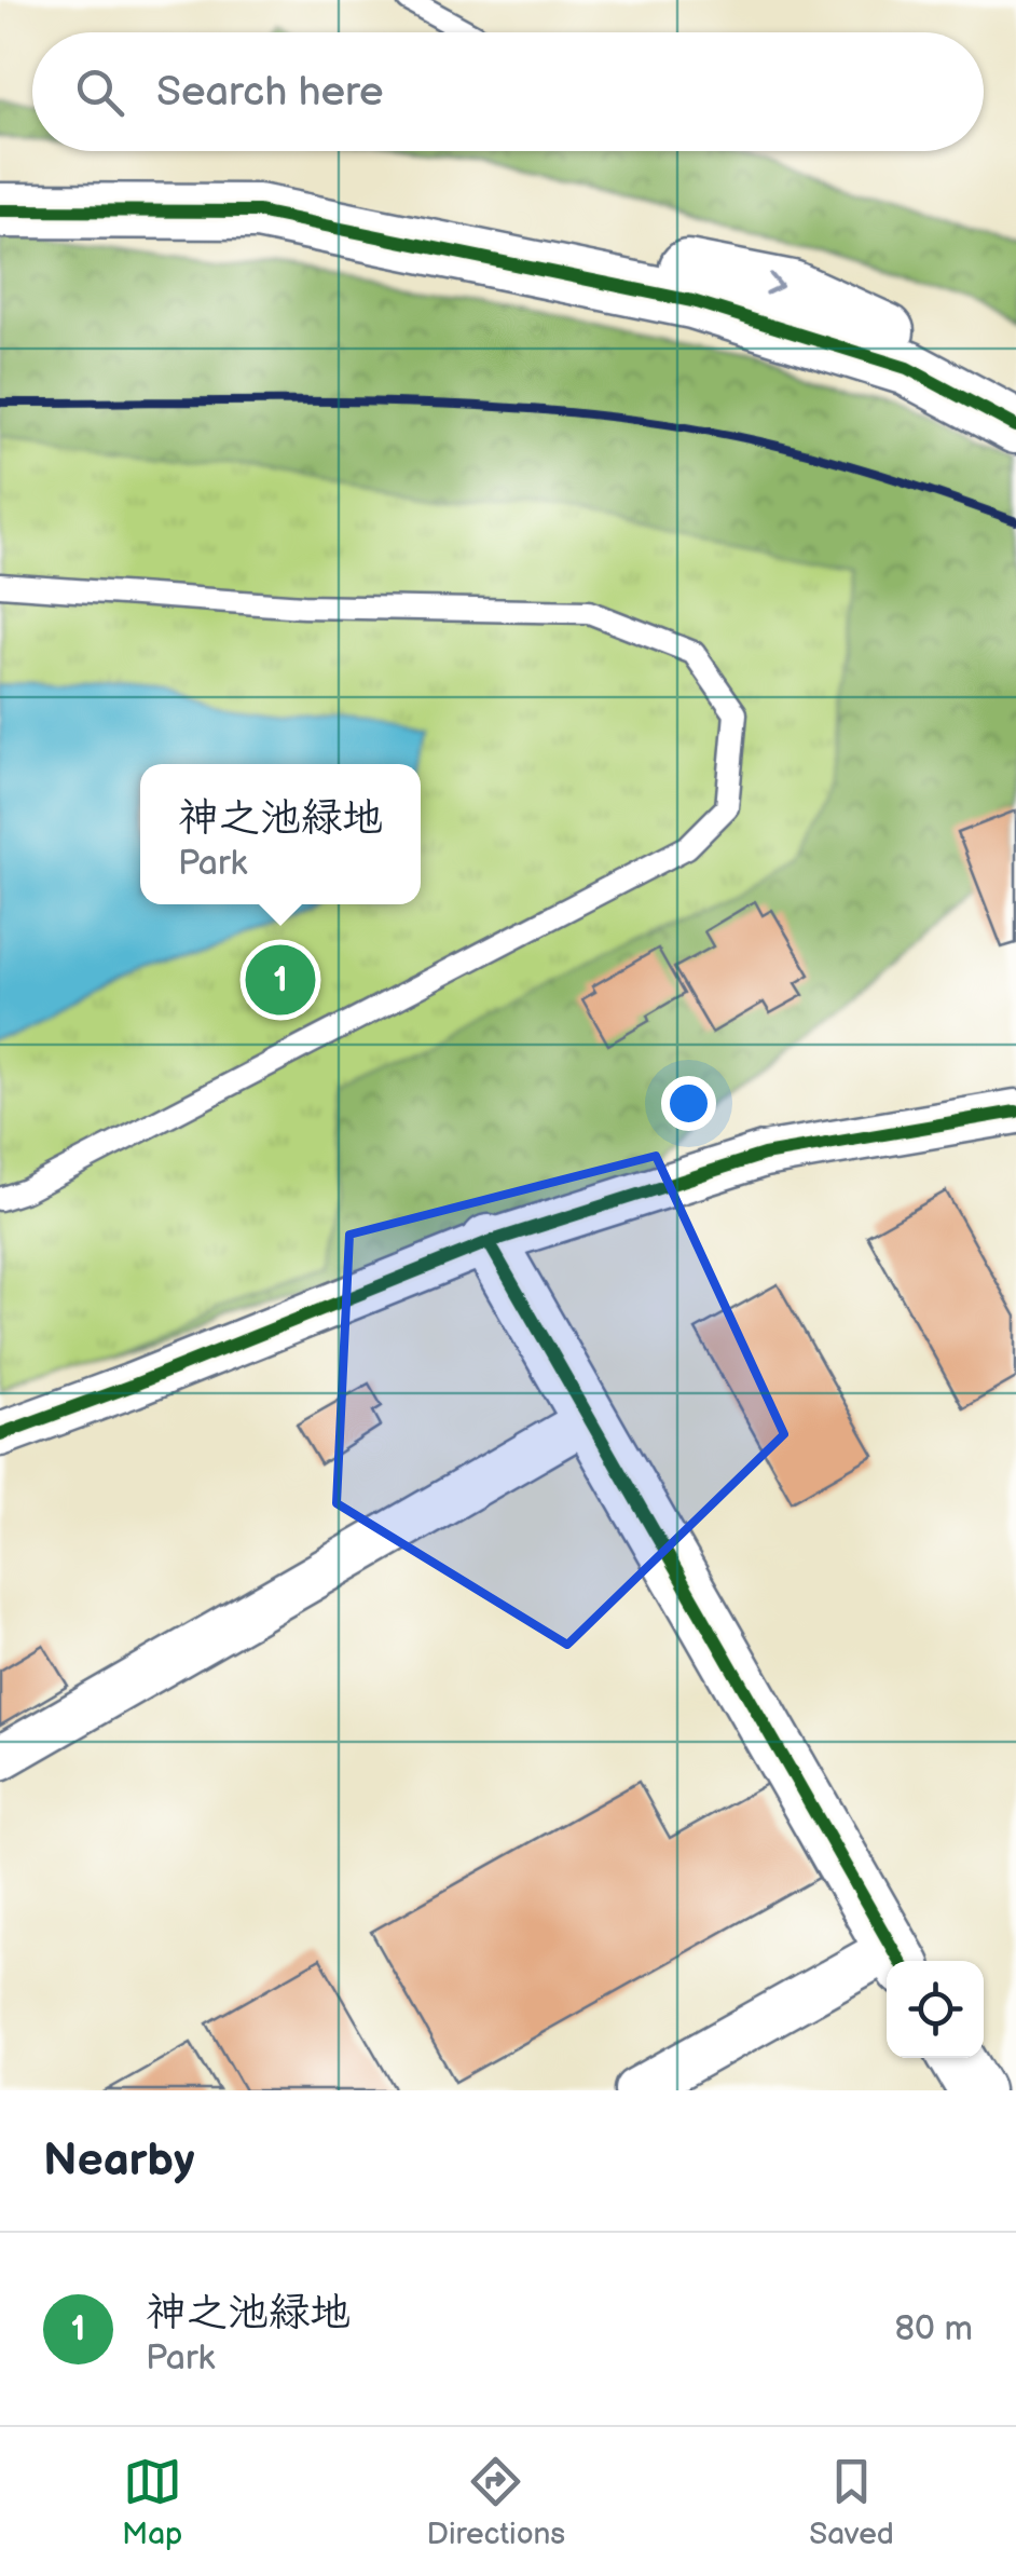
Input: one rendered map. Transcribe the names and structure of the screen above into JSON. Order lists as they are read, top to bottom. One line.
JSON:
{"page":{"search":"Search here","popup":["神之池緑地","Park"],"pins":"1","heading":"Nearby","list":[{"mark":"1","name":"神之池緑地","note":"Park","value":"80 m"}],"nav":["Map","Directions","Saved"]}}
